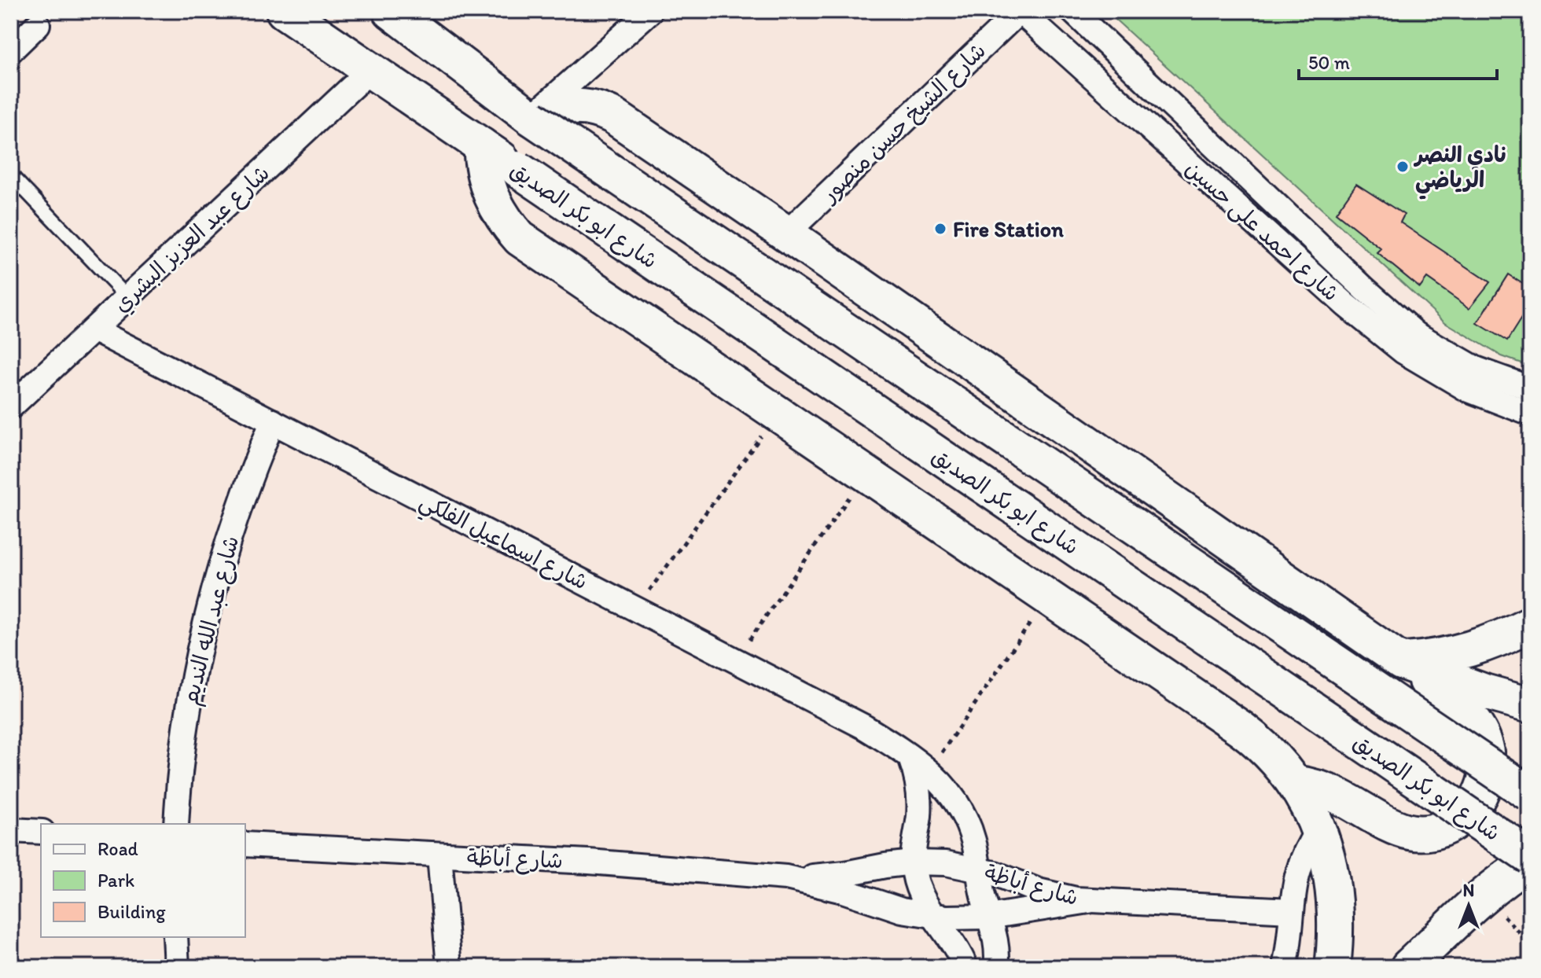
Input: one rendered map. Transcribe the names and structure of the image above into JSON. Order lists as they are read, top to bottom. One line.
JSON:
{"streets":{"main road":["شارع ابو بكر الصديق"],"street":["شارع الشيخ حسن منصور","شارع احمد على حسين","شارع عبد العزيز البشري","شارع اسماعيل الفلكي","شارع عبد الله النديم","شارع أباظة"]},"crossings":[["شارع الشيخ حسن منصور","شارع احمد على حسين"],["شارع ابو بكر الصديق","شارع عبد العزيز البشري"],["شارع عبد العزيز البشري","شارع اسماعيل الفلكي"],["شارع اسماعيل الفلكي","شارع عبد الله النديم"],["شارع اسماعيل الفلكي","شارع أباظة"]],"places":["نادي النصر الرياضي","Fire Station"],"legend":["Road","Park","Building"],"scale_bar":"50 m","north":"top"}
